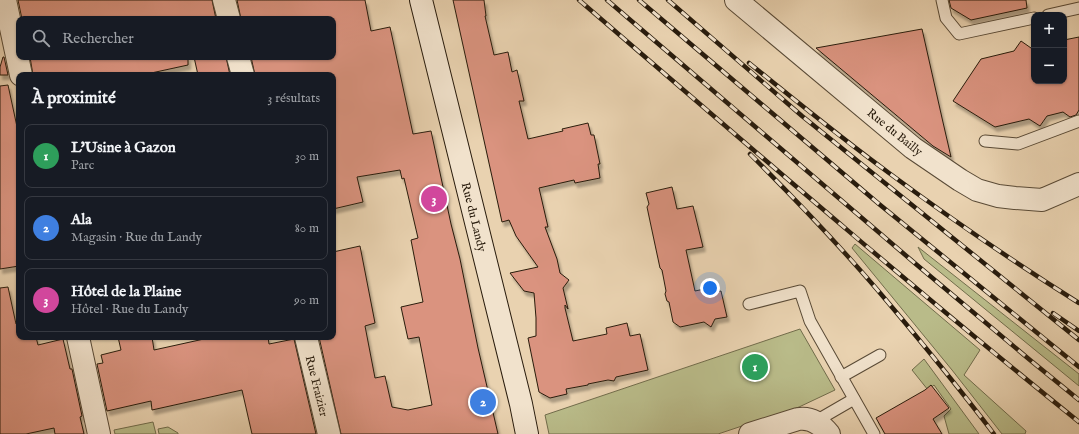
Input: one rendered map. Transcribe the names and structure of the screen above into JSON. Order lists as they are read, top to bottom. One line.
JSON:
{"streets":{"street":["Rue du Bailly","Rue du Landy","Rue Fraizier"]},"page":{"map_buttons":["+","−"],"search":"Rechercher","heading":["À proximité","3 résultats"],"list":[{"mark":"1","name":"L'Usine à Gazon","note":"Parc","value":"30 m"},{"mark":"2","name":"Ala","note":"Magasin · Rue du Landy","value":"80 m"},{"mark":"3","name":"Hôtel de la Plaine","note":"Hôtel · Rue du Landy","value":"90 m"}],"pins":["3","1","2"]}}
